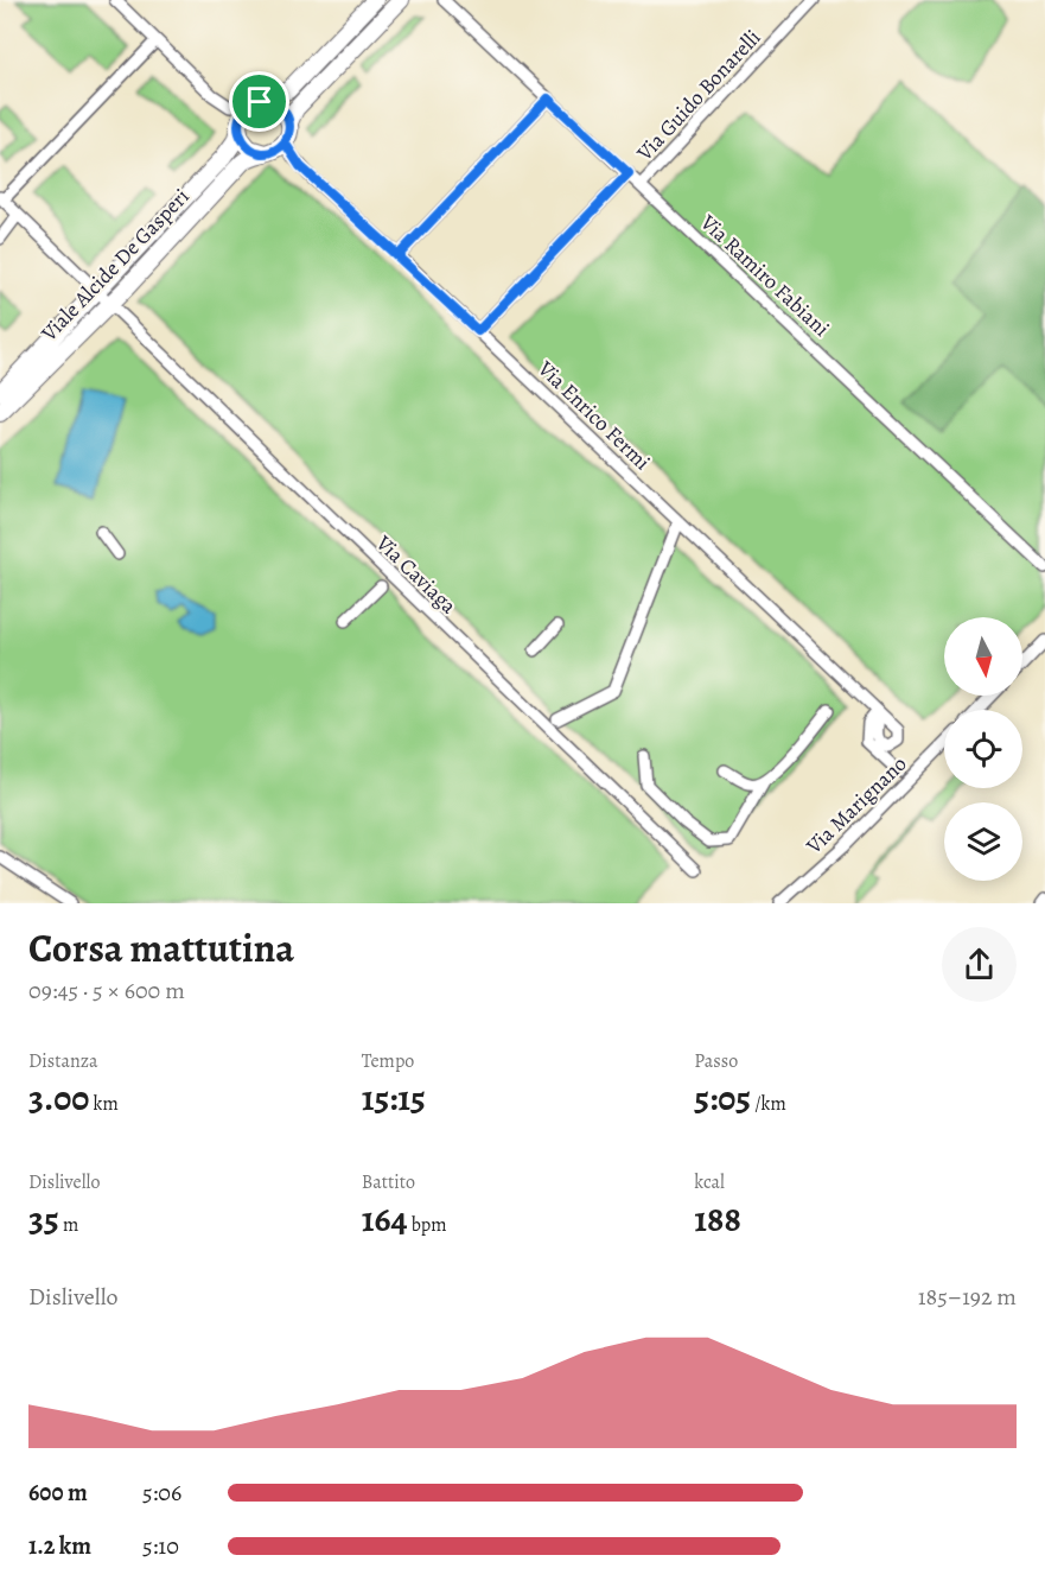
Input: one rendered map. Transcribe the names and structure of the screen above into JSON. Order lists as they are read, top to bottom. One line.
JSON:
{"streets":{"street":["Via Guido Bonarelli","Viale Alcide De Gasperi","Via Ramiro Fabiani","Via Enrico Fermi","Via Caviaga","Via Marignano"]},"crossings":[["Via Guido Bonarelli","Via Ramiro Fabiani"],["Viale Alcide De Gasperi","Via Enrico Fermi"],["Viale Alcide De Gasperi","Via Caviaga"]],"north":"bottom","page":{"heading":["Corsa mattutina","09:45 · 5 × 600 m"],"stats":[["Distanza","3.00 km"],["Tempo","15:15"],["Passo","5:05 /km"],["Dislivello","35 m"],["Battito","164 bpm"],["kcal","188"]],"chart":["Dislivello","185–192 m"],"list":[{"name":"600 m","note":"5:06"},{"name":"1.2 km","note":"5:10"}]}}
